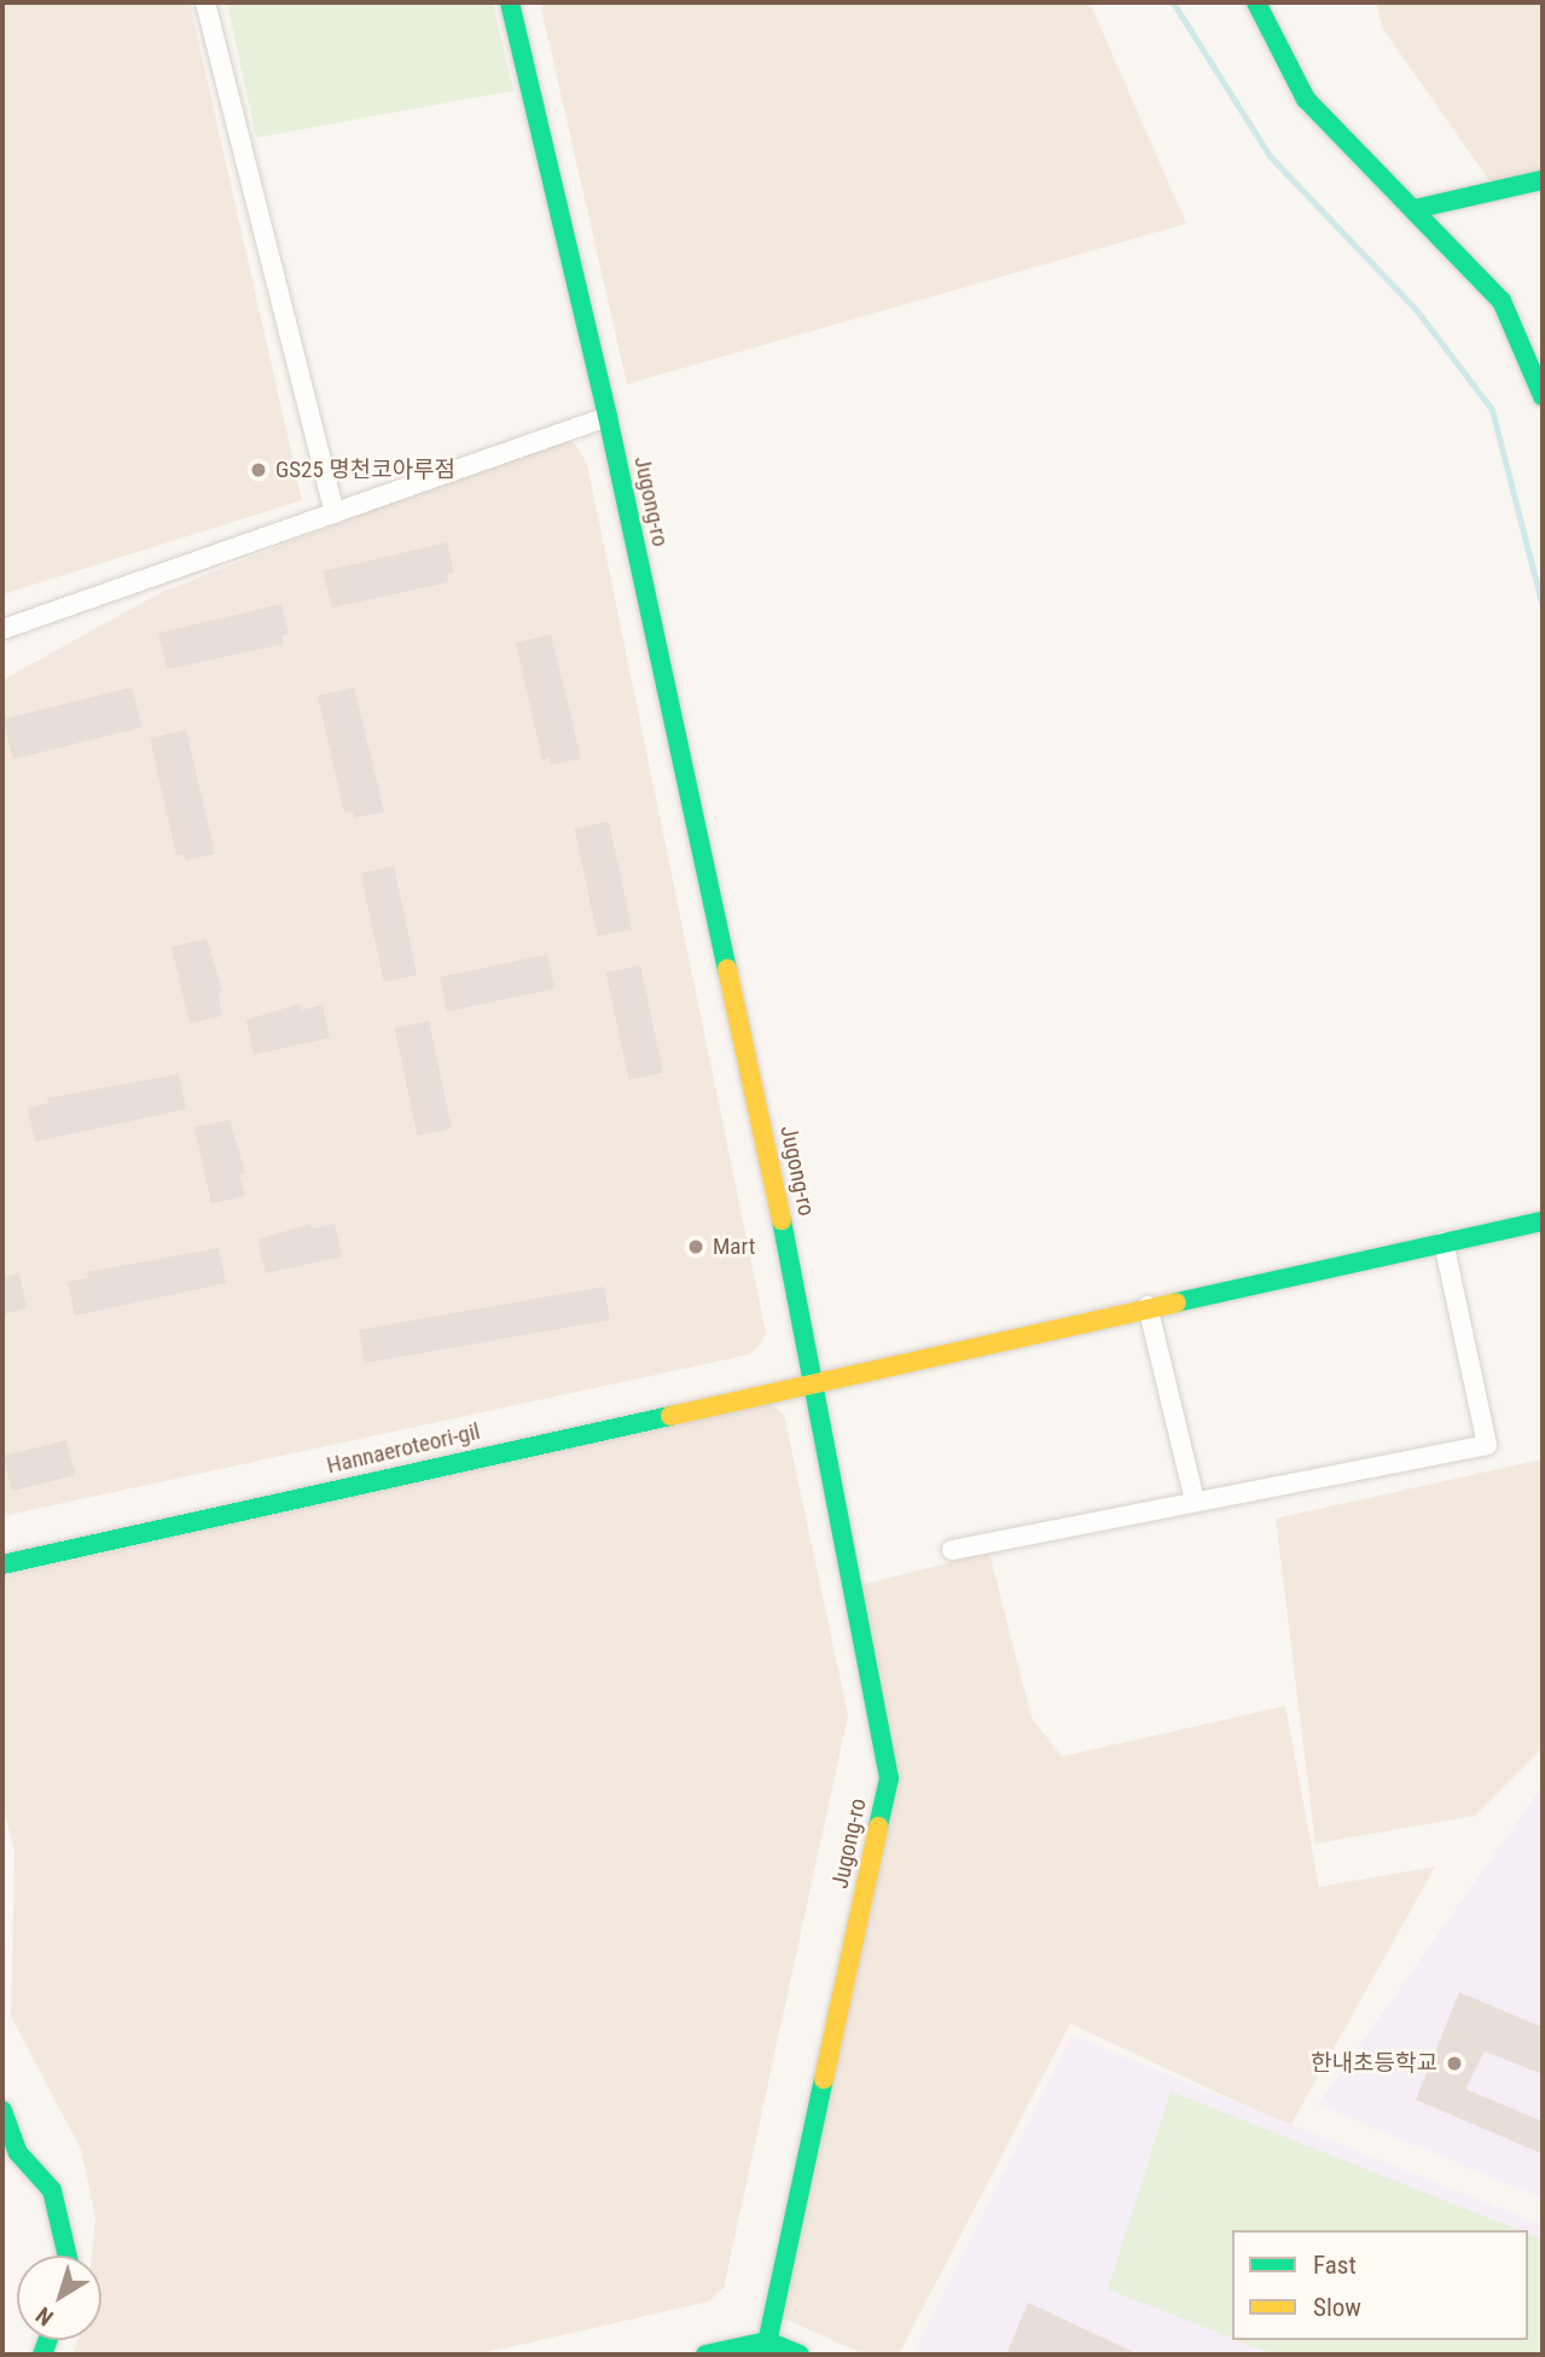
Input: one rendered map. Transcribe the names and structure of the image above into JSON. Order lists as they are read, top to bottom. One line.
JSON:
{"streets":{"street":["Jugong-ro","Hannaeroteori-gil"]},"crossings":[["Jugong-ro","Hannaeroteori-gil"]],"places":["GS25 명천코아루점","Mart","한내초등학교"],"legend":["Fast","Slow"],"north":"bottom left"}
